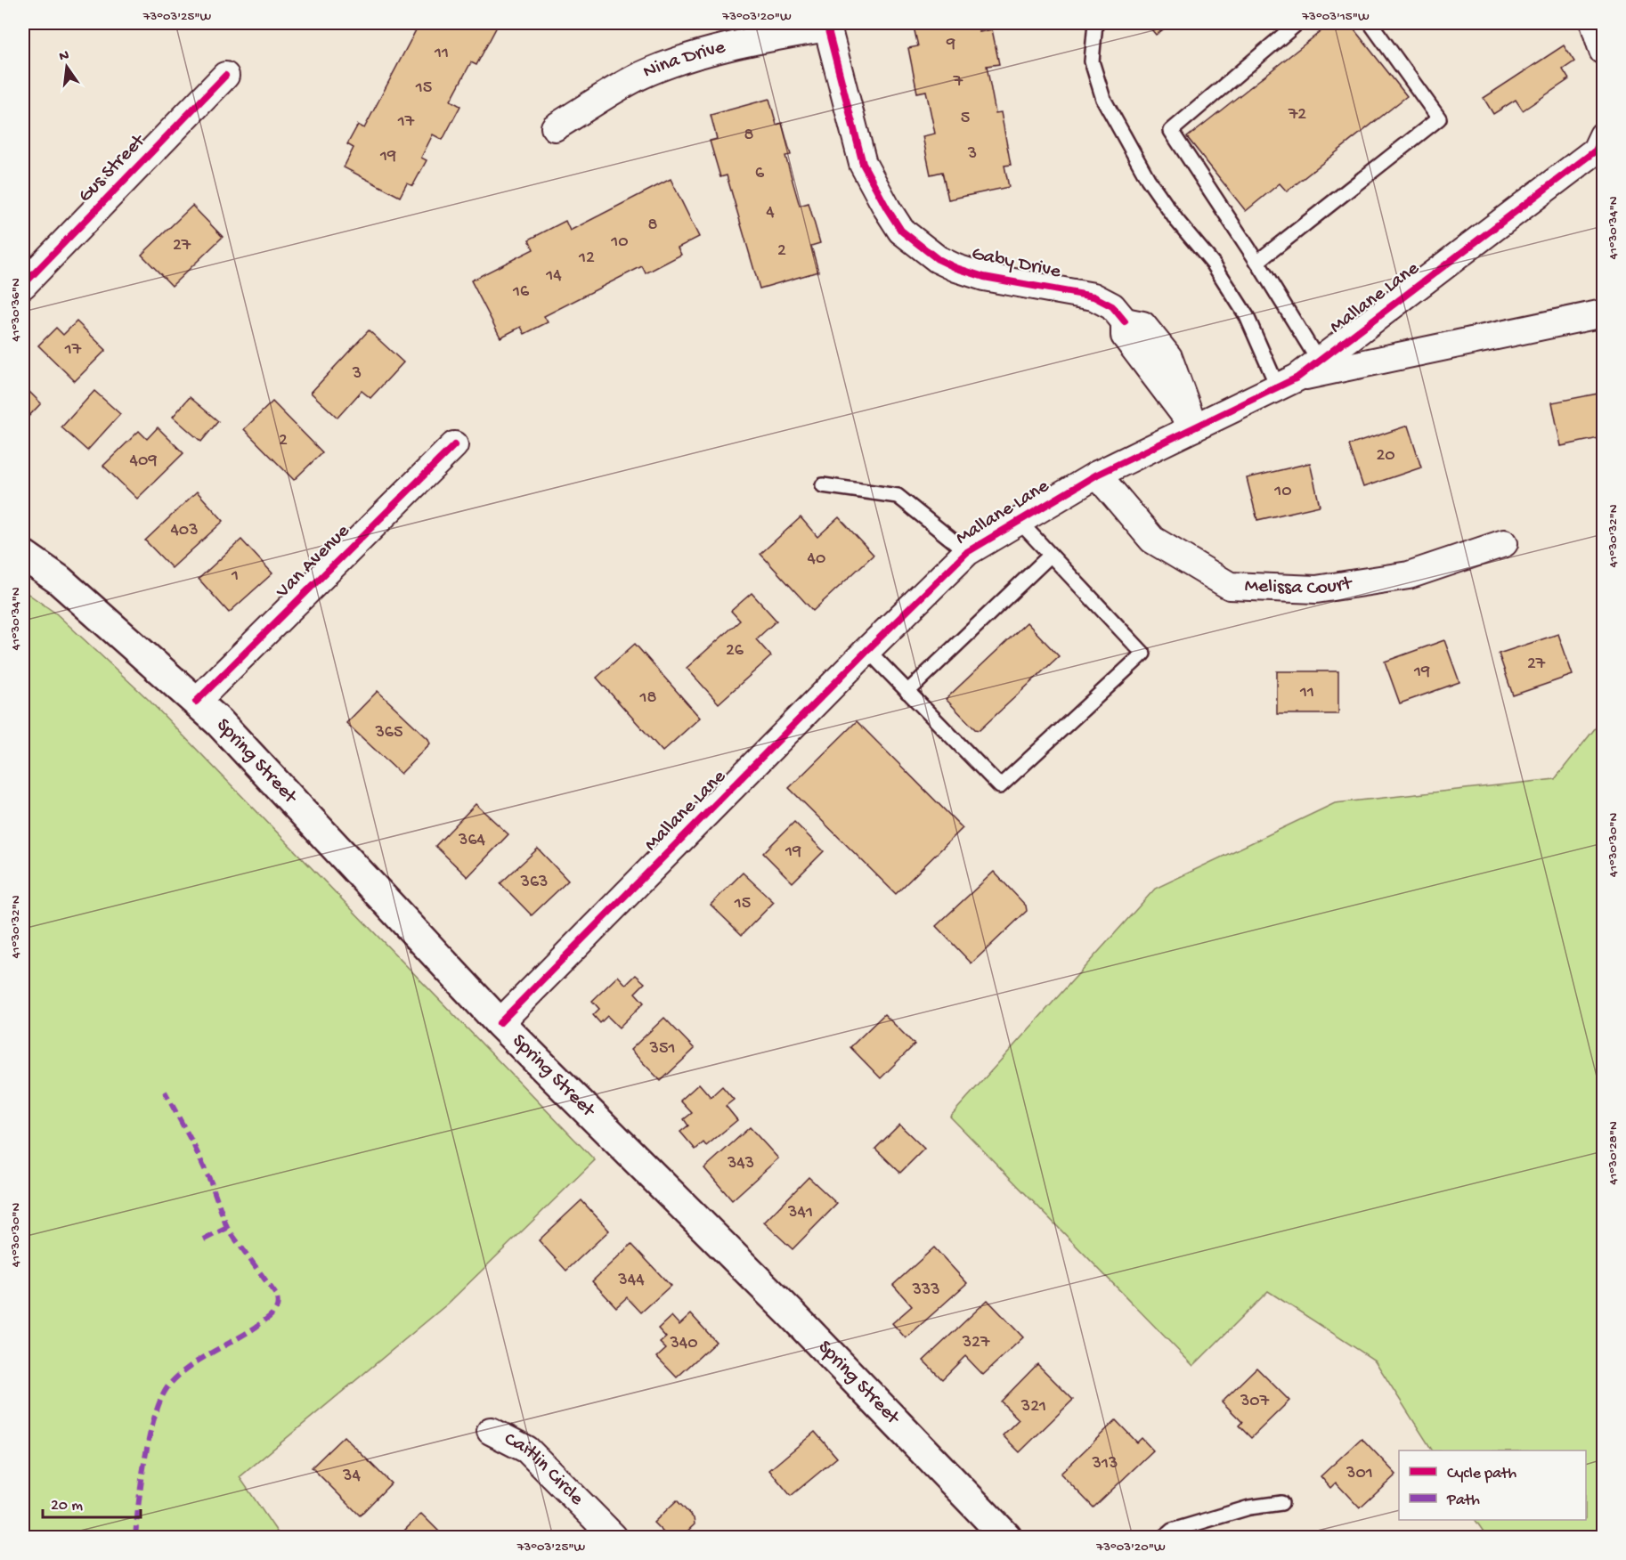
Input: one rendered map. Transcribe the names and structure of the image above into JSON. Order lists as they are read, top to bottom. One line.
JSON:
{"streets":{"main road":["Spring Street"],"street":["Nina Drive","Gus Street","Gaby Drive","Mallane Lane","Van Avenue","Melissa Court","Caitlin Circle"]},"crossings":[["Nina Drive","Gaby Drive"],["Gaby Drive","Mallane Lane"],["Mallane Lane","Melissa Court"],["Mallane Lane","Spring Street"],["Van Avenue","Spring Street"]],"house_numbers":["9","11","7","15","72","5","17","8","3","19","6","4","8","10","27","2","12","14","16","17","3","2","20","409","10","403","40","1","26","27","19","11","18","365","364","19","363","15","351","343","341","344","333","327","340","307","321","313","301","34"],"legend":["Cycle path","Path"],"scale_bar":"20 m","north":"top","coordinates":["73°03'25\"W","73°03'20\"W","73°03'15\"W","41°30'34\"N","41°30'36\"N","41°30'32\"N","41°30'30\"N","41°30'28\"N"]}
